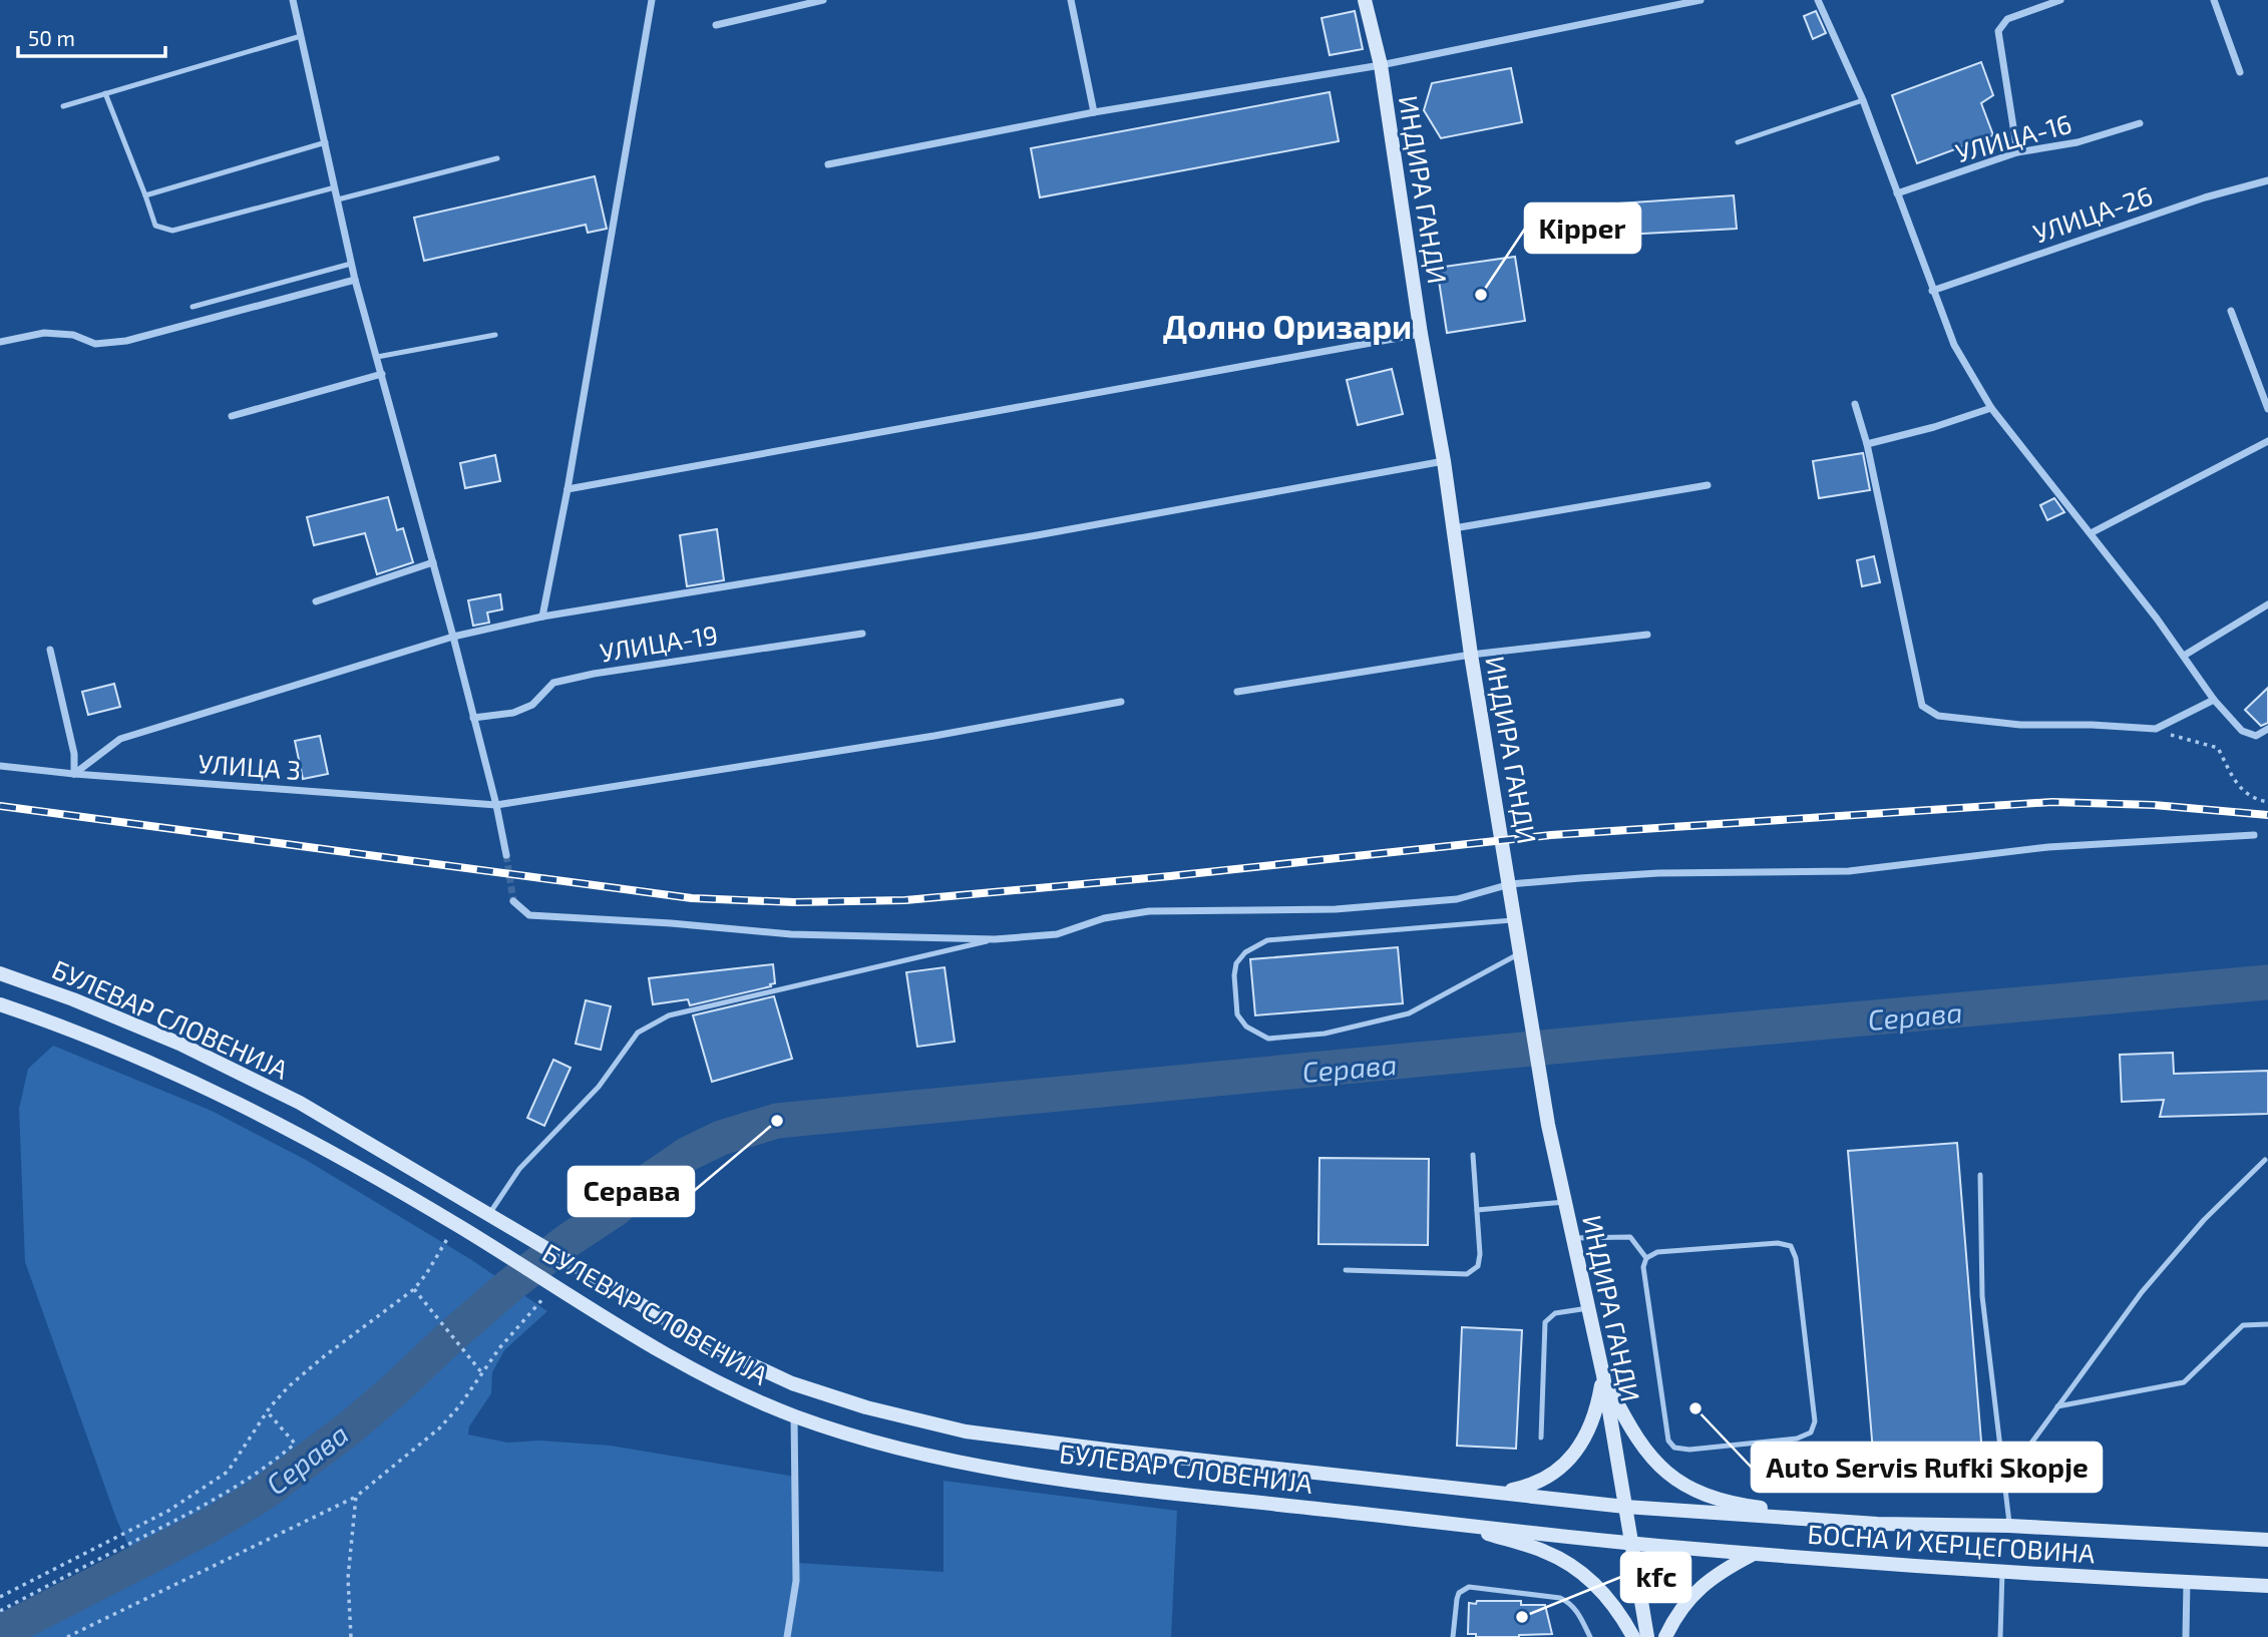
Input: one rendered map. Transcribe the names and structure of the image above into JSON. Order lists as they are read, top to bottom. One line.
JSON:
{"streets":{"street":["УЛИЦА-16","ИНДИРА ГАНДИ","УЛИЦА-26","УЛИЦА-19","УЛИЦА 3","БУЛЕВАР СЛОВЕНИЈА","БОСНА И ХЕРЦЕГОВИНА"]},"crossings":[["ИНДИРА ГАНДИ","БУЛЕВАР СЛОВЕНИЈА"],["ИНДИРА ГАНДИ","БОСНА И ХЕРЦЕГОВИНА"],["БУЛЕВАР СЛОВЕНИЈА","БОСНА И ХЕРЦЕГОВИНА"]],"districts":["Долно Оризари"],"water":["Серава"],"places":["Kipper","Серава","Auto Servis Rufki Skopje","kfc"],"scale_bar":"50 m"}
